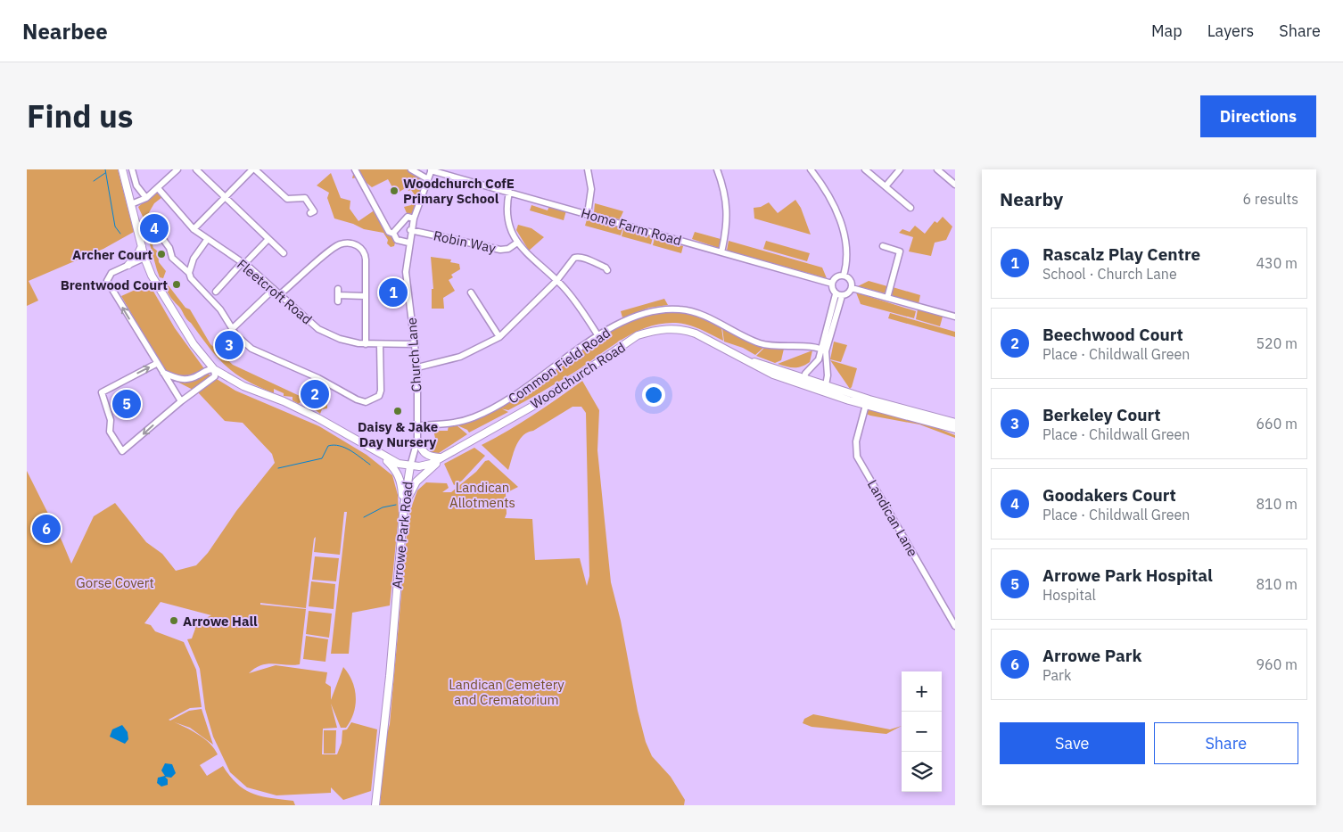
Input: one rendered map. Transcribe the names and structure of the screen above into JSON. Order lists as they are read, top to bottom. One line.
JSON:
{"streets":{"main road":["Woodchurch Road","Arrowe Park Road"],"street":["Home Farm Road","Robin Way","Fleetcroft Road","Church Lane","Common Field Road","Landican Lane"]},"crossings":[["Home Farm Road","Church Lane"],["Robin Way","Church Lane"],["Fleetcroft Road","Church Lane"],["Church Lane","Common Field Road"],["Church Lane","Woodchurch Road"],["Church Lane","Arrowe Park Road"],["Woodchurch Road","Landican Lane"],["Woodchurch Road","Arrowe Park Road"]],"parks":["Landican Allotments","Gorse Covert","Landican Cemetery and Crematorium"],"places":["Woodchurch CofE Primary School","Archer Court","Brentwood Court","Daisy & Jake Day Nursery","Arrowe Hall"],"page":{"header":"Nearbee","nav":["Map","Layers","Share"],"title":"Find us","buttons":["Directions",["Save","Share"]],"heading":["Nearby","6 results"],"pins":["4","1","3","2","5","6"],"list":[{"mark":"1","name":"Rascalz Play Centre","note":"School · Church Lane","value":"430 m"},{"mark":"2","name":"Beechwood Court","note":"Place · Childwall Green","value":"520 m"},{"mark":"3","name":"Berkeley Court","note":"Place · Childwall Green","value":"660 m"},{"mark":"4","name":"Goodakers Court","note":"Place · Childwall Green","value":"810 m"},{"mark":"5","name":"Arrowe Park Hospital","note":"Hospital","value":"810 m"},{"mark":"6","name":"Arrowe Park","note":"Park","value":"960 m"}],"map_buttons":["+","−"]}}
